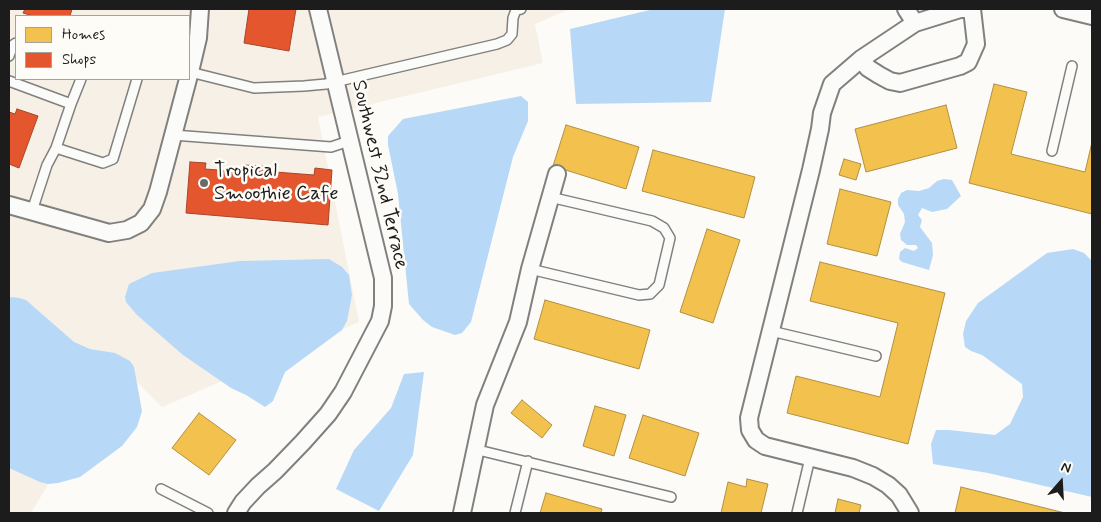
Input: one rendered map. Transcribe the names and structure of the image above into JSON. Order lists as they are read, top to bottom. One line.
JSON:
{"streets":{"street":["Southwest 32nd Terrace"]},"places":["Tropical Smoothie Cafe"],"legend":["Homes","Shops"],"north":"top"}
